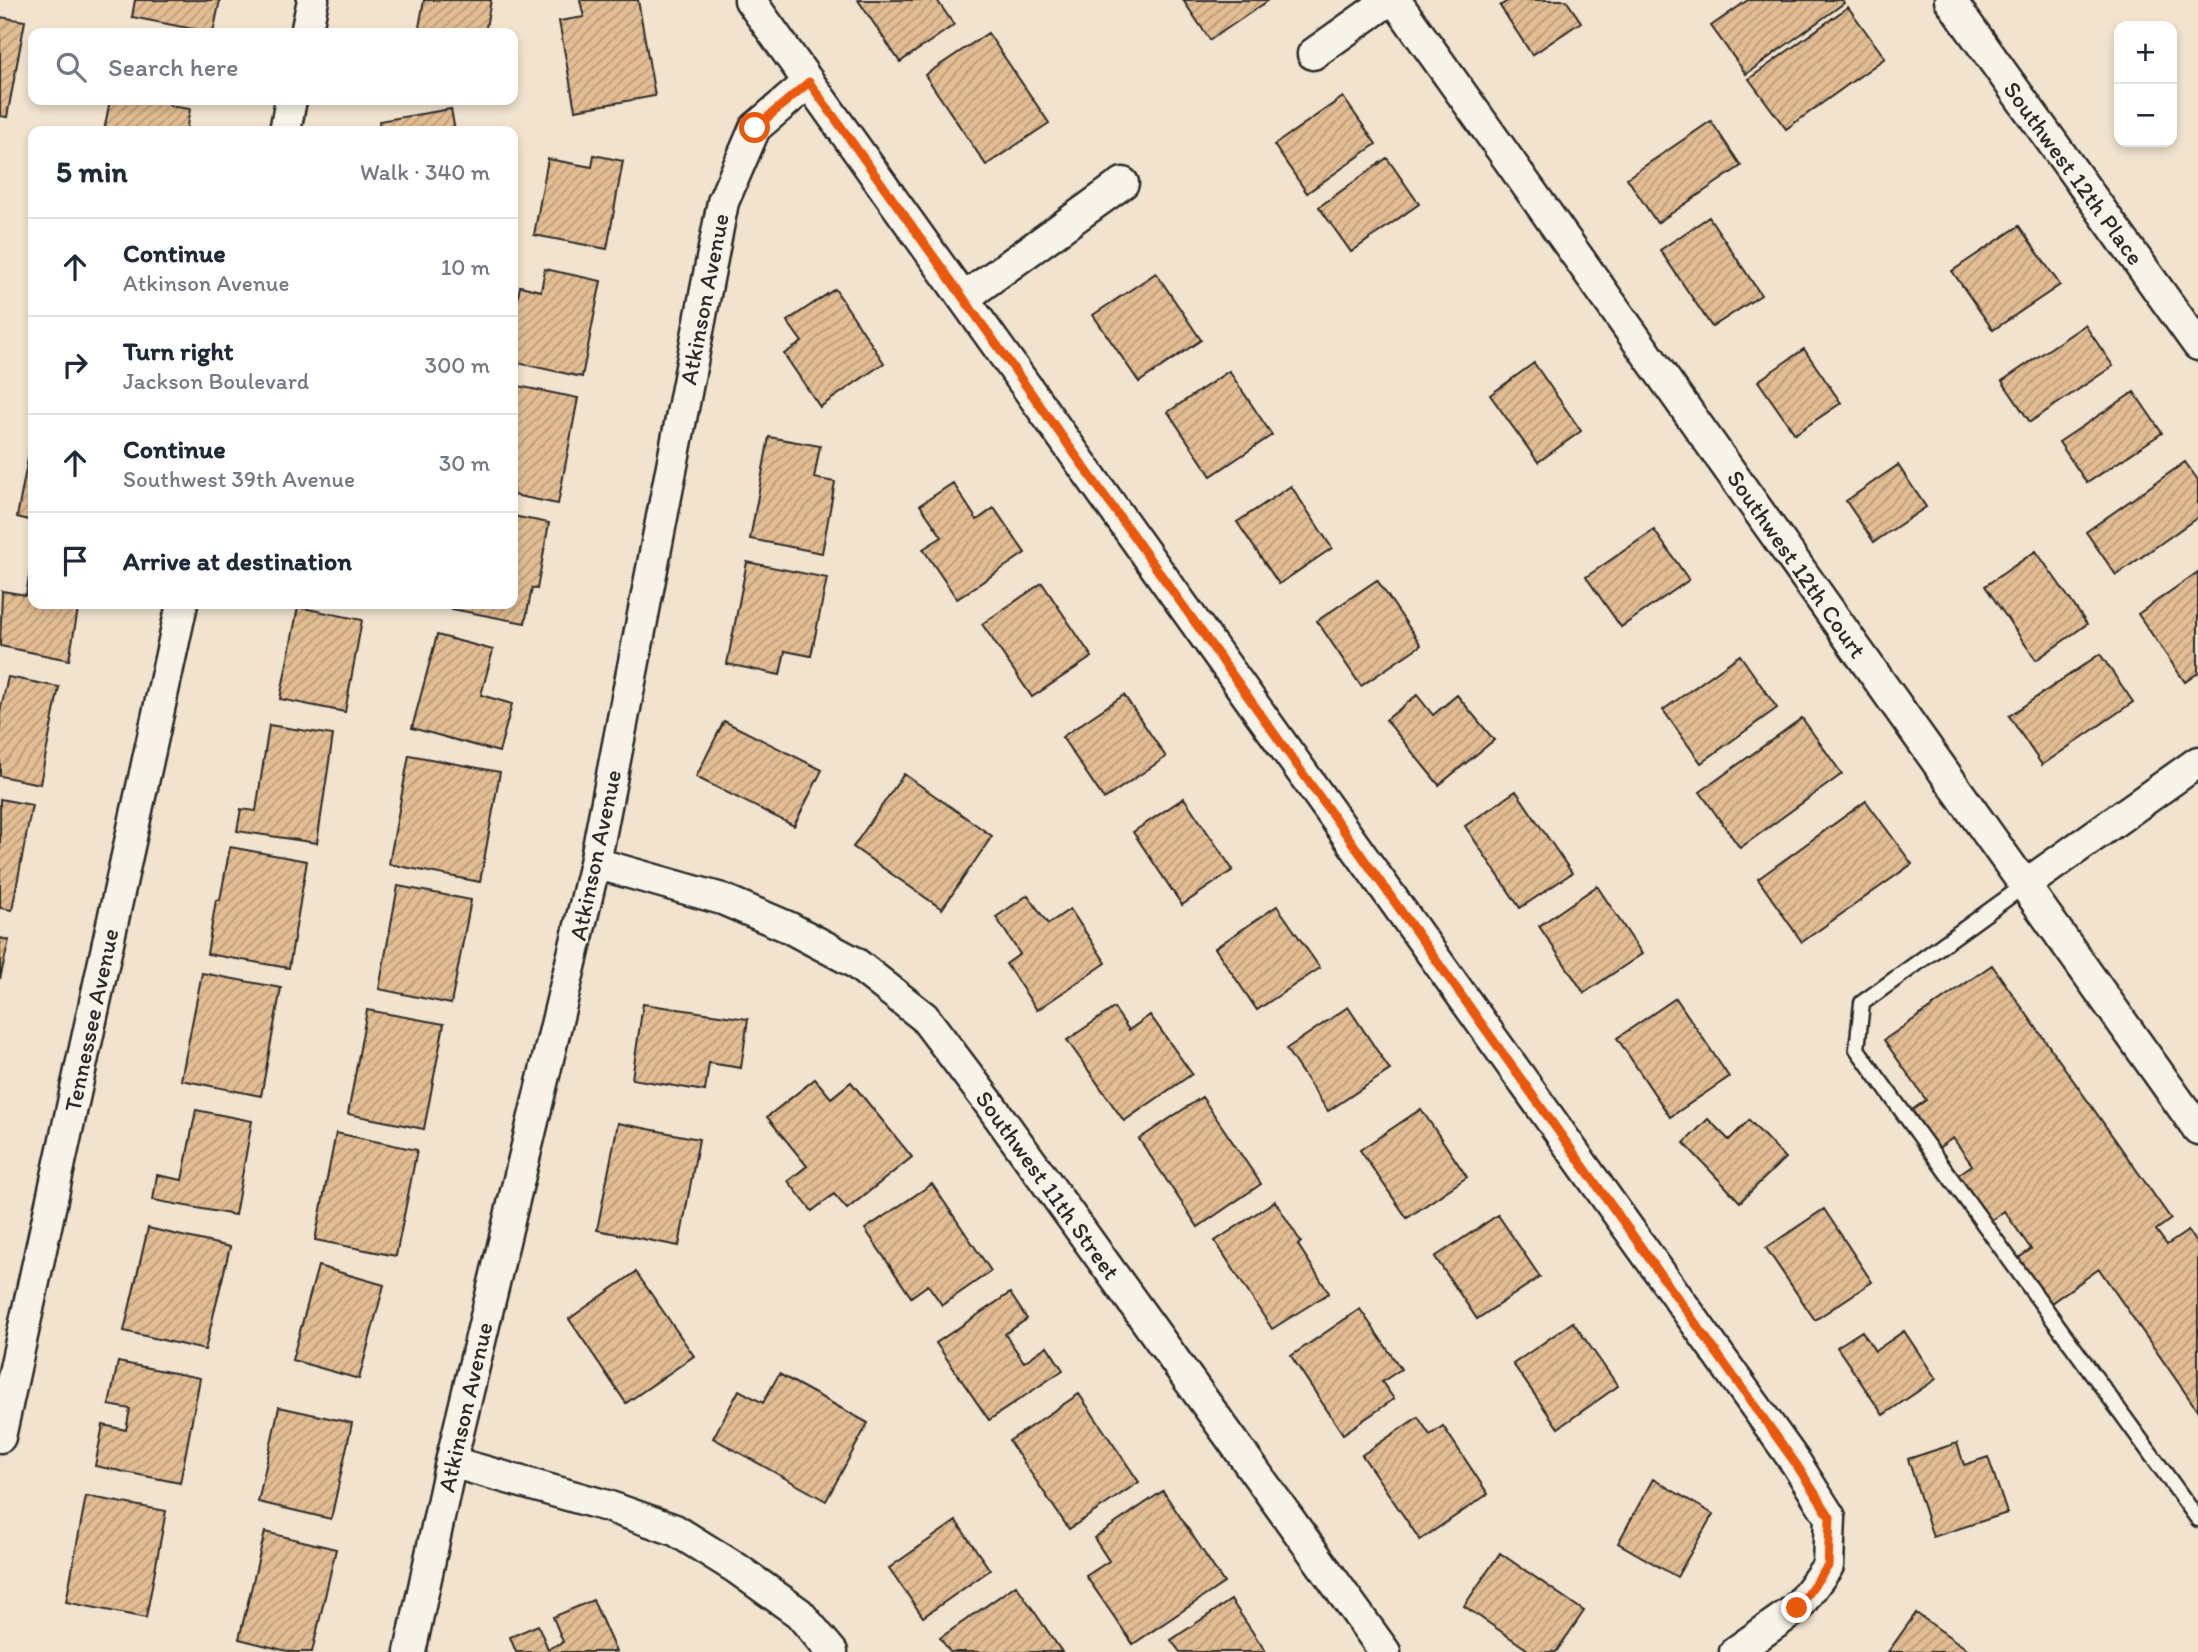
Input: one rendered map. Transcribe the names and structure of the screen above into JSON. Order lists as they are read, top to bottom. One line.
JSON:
{"streets":{"street":["Southwest 12th Place","Atkinson Avenue","Southwest 12th Court","Tennessee Avenue","Southwest 11th Street"]},"crossings":[["Atkinson Avenue","Southwest 11th Street"]],"page":{"map_buttons":["+","−"],"search":"Search here","heading":["5 min","Walk · 340 m"],"list":[["Continue","Atkinson Avenue","10 m"],["Turn right","Jackson Boulevard","300 m"],["Continue","Southwest 39th Avenue","30 m"],"Arrive at destination"]}}
